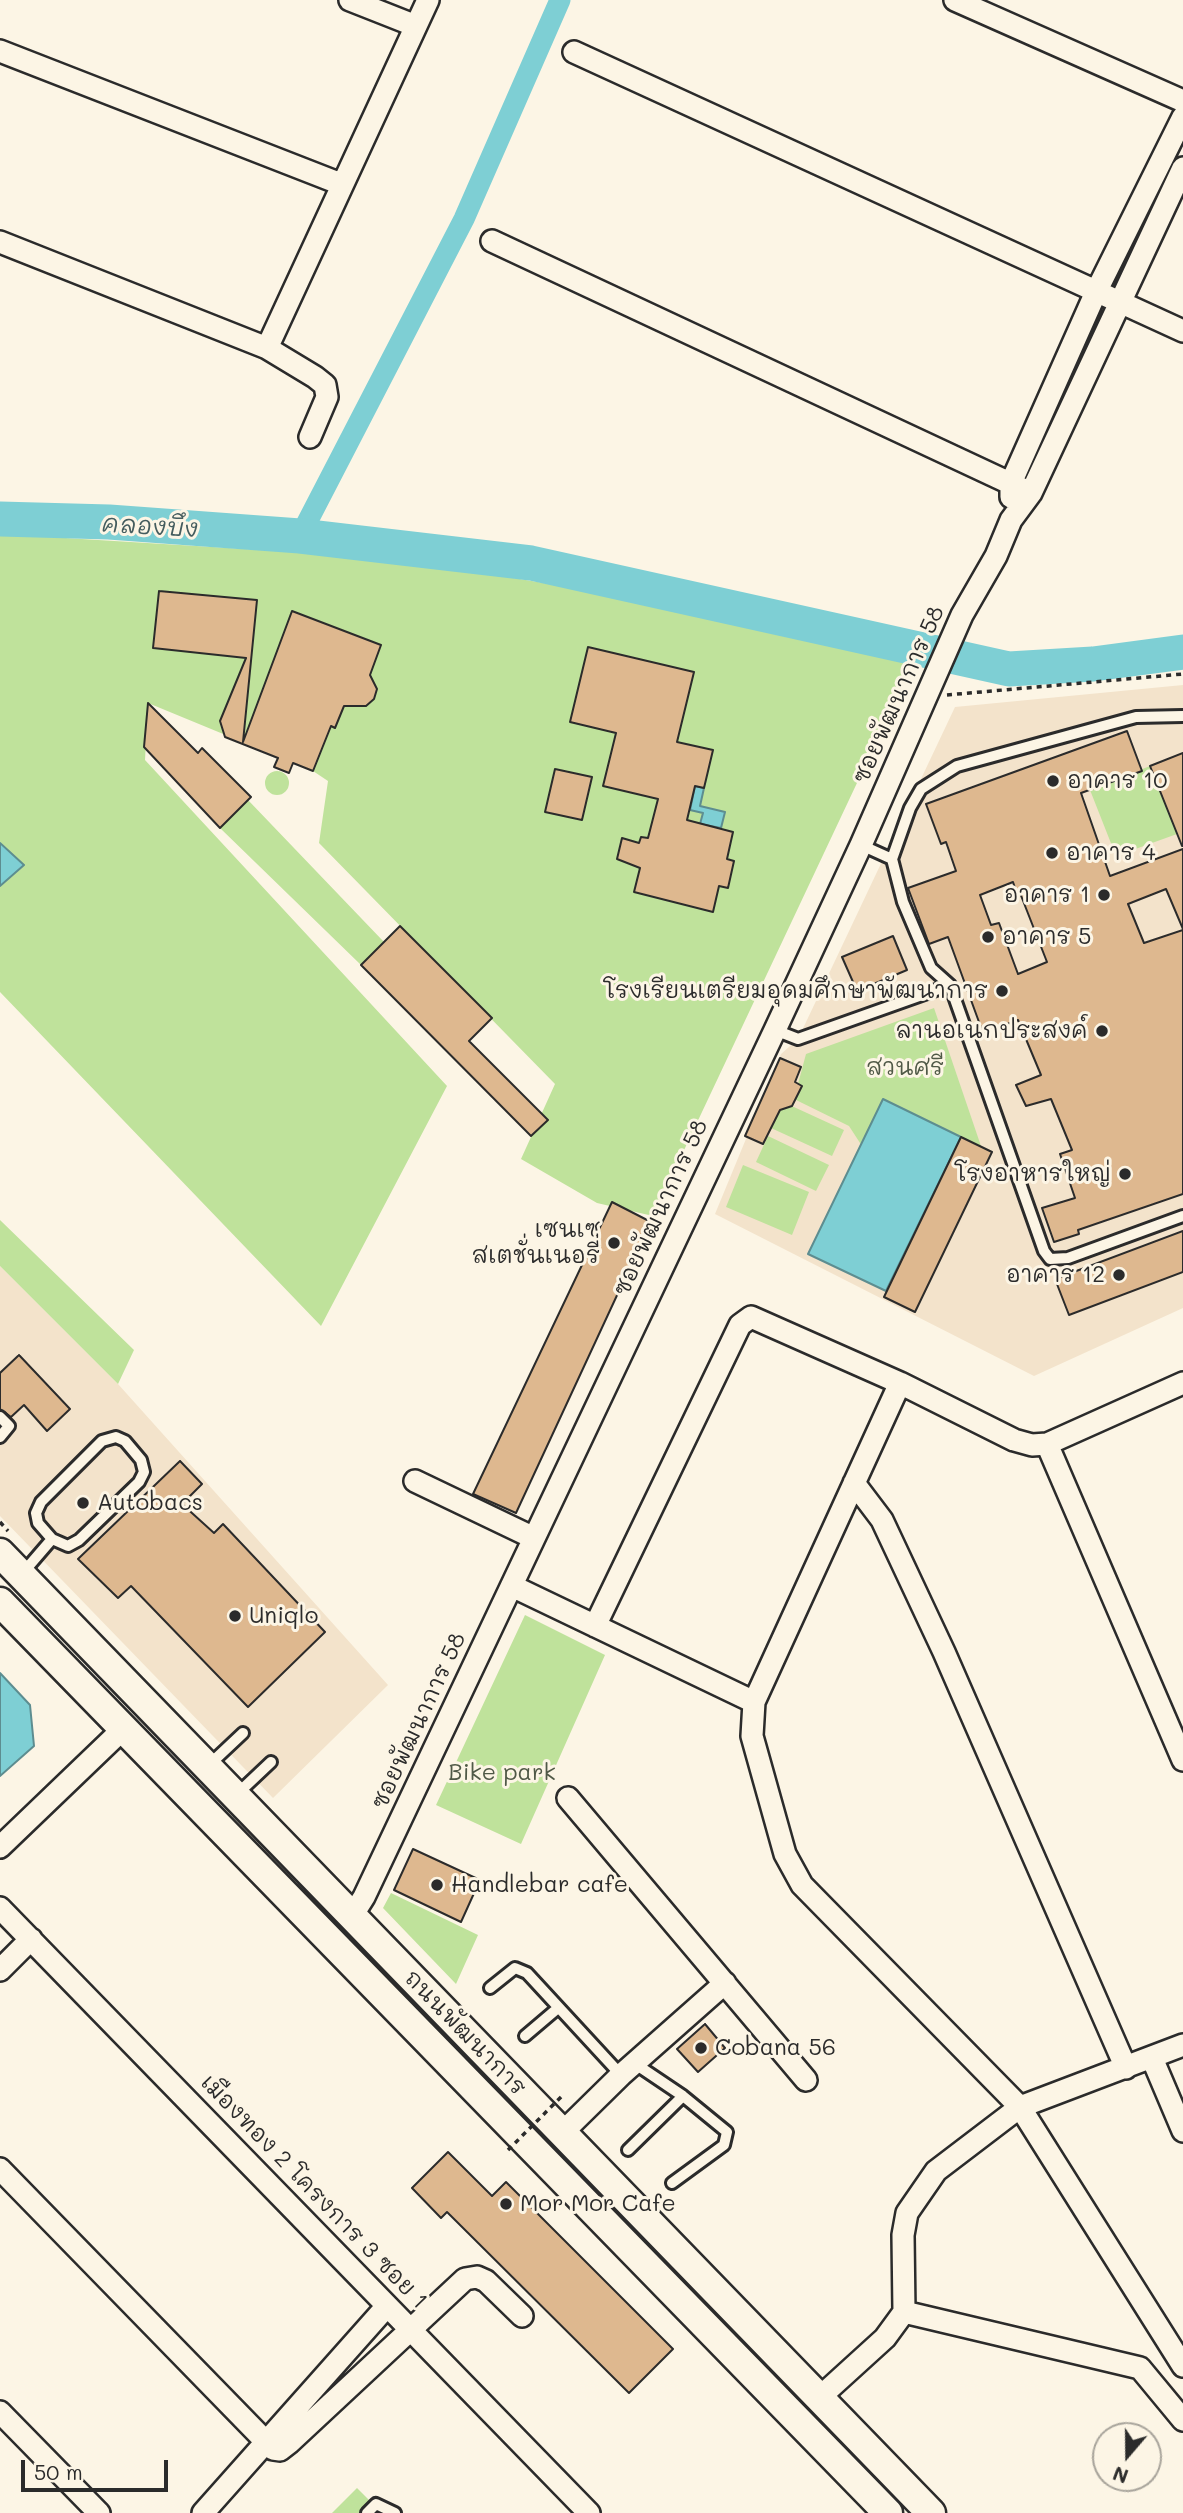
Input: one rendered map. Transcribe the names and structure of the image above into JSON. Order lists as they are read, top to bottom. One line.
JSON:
{"streets":{"main road":["ถนนพัฒนาการ"],"street":["ซอยพัฒนาการ 58","เมืองทอง 2 โครงการ 3 ซอย 1"]},"crossings":[["ซอยพัฒนาการ 58","ถนนพัฒนาการ"]],"water":["คลองบึง"],"parks":["สวนศรี","Bike park"],"places":["อาคาร 10","อาคาร 4","อาคาร 1","อาคาร 5","โรงเรียนเตรียมอุดมศึกษาพัฒนาการ","ลานอเนกประสงค์","โรงอาหารใหญ่","เซนเซ สเตชั่นเนอรี่","อาคาร 12","Autobacs","Uniqlo","Handlebar cafe","Cobana 56","Mor Mor Cafe"],"scale_bar":"50 m","north":"bottom"}
